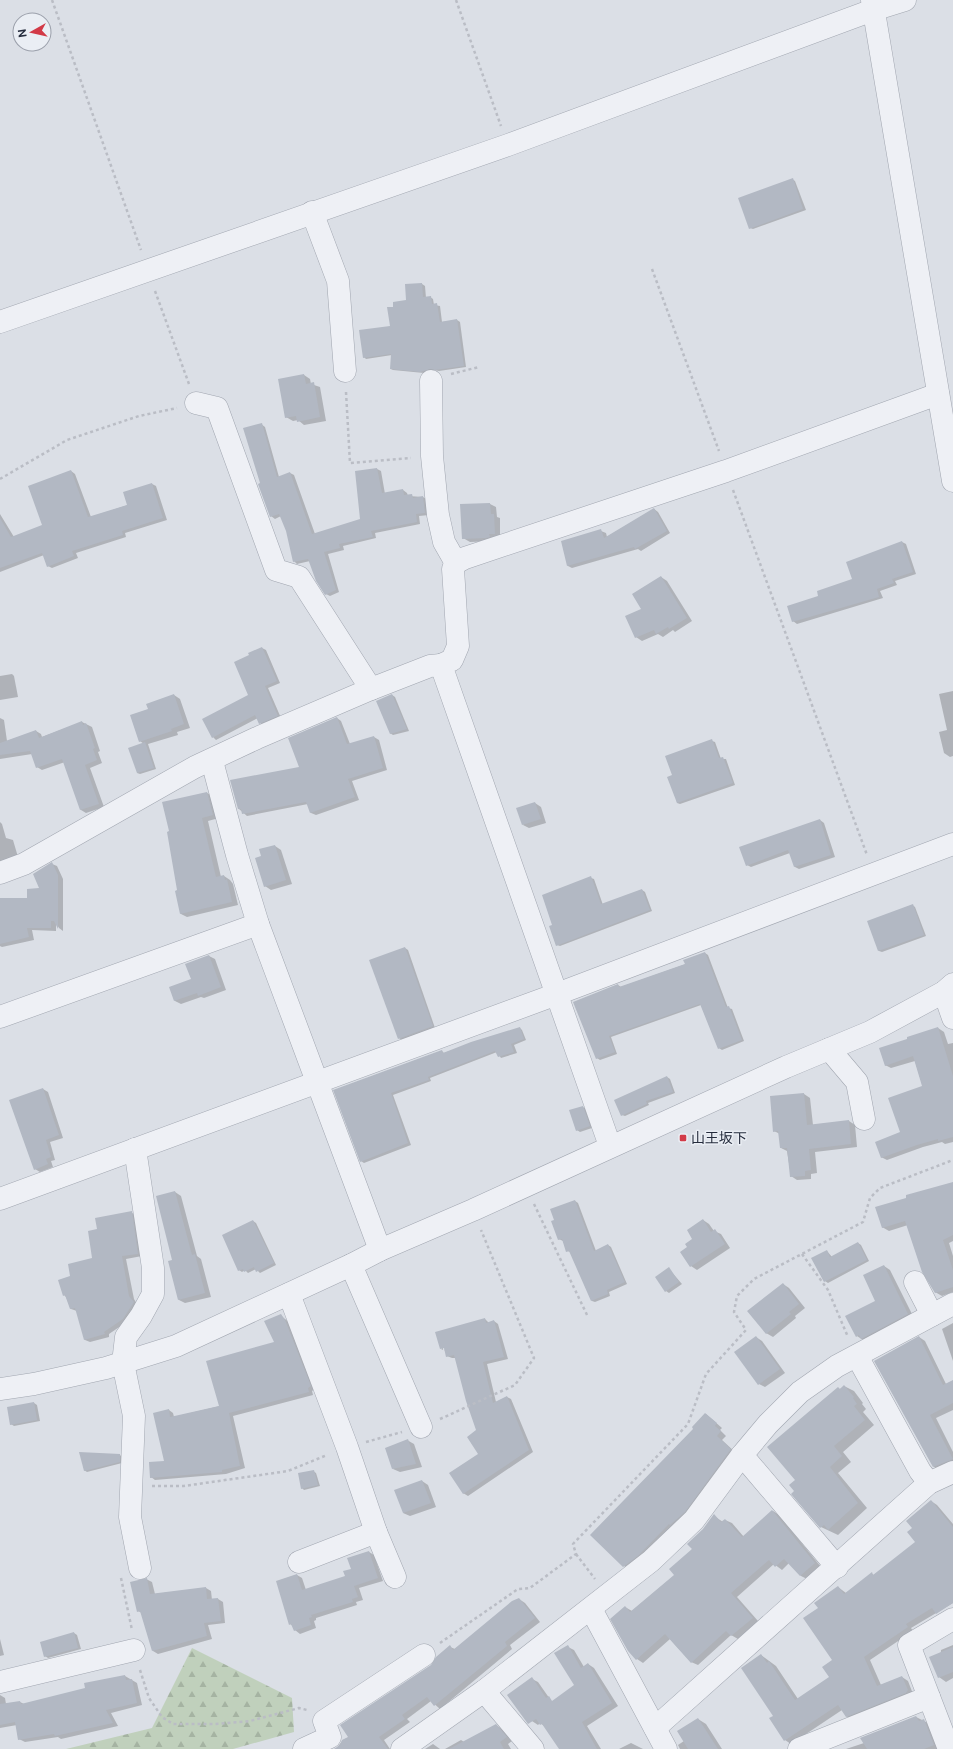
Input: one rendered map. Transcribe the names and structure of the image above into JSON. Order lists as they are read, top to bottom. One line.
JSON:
{"places":{"transit":["山王坂下"]},"north":"left"}
